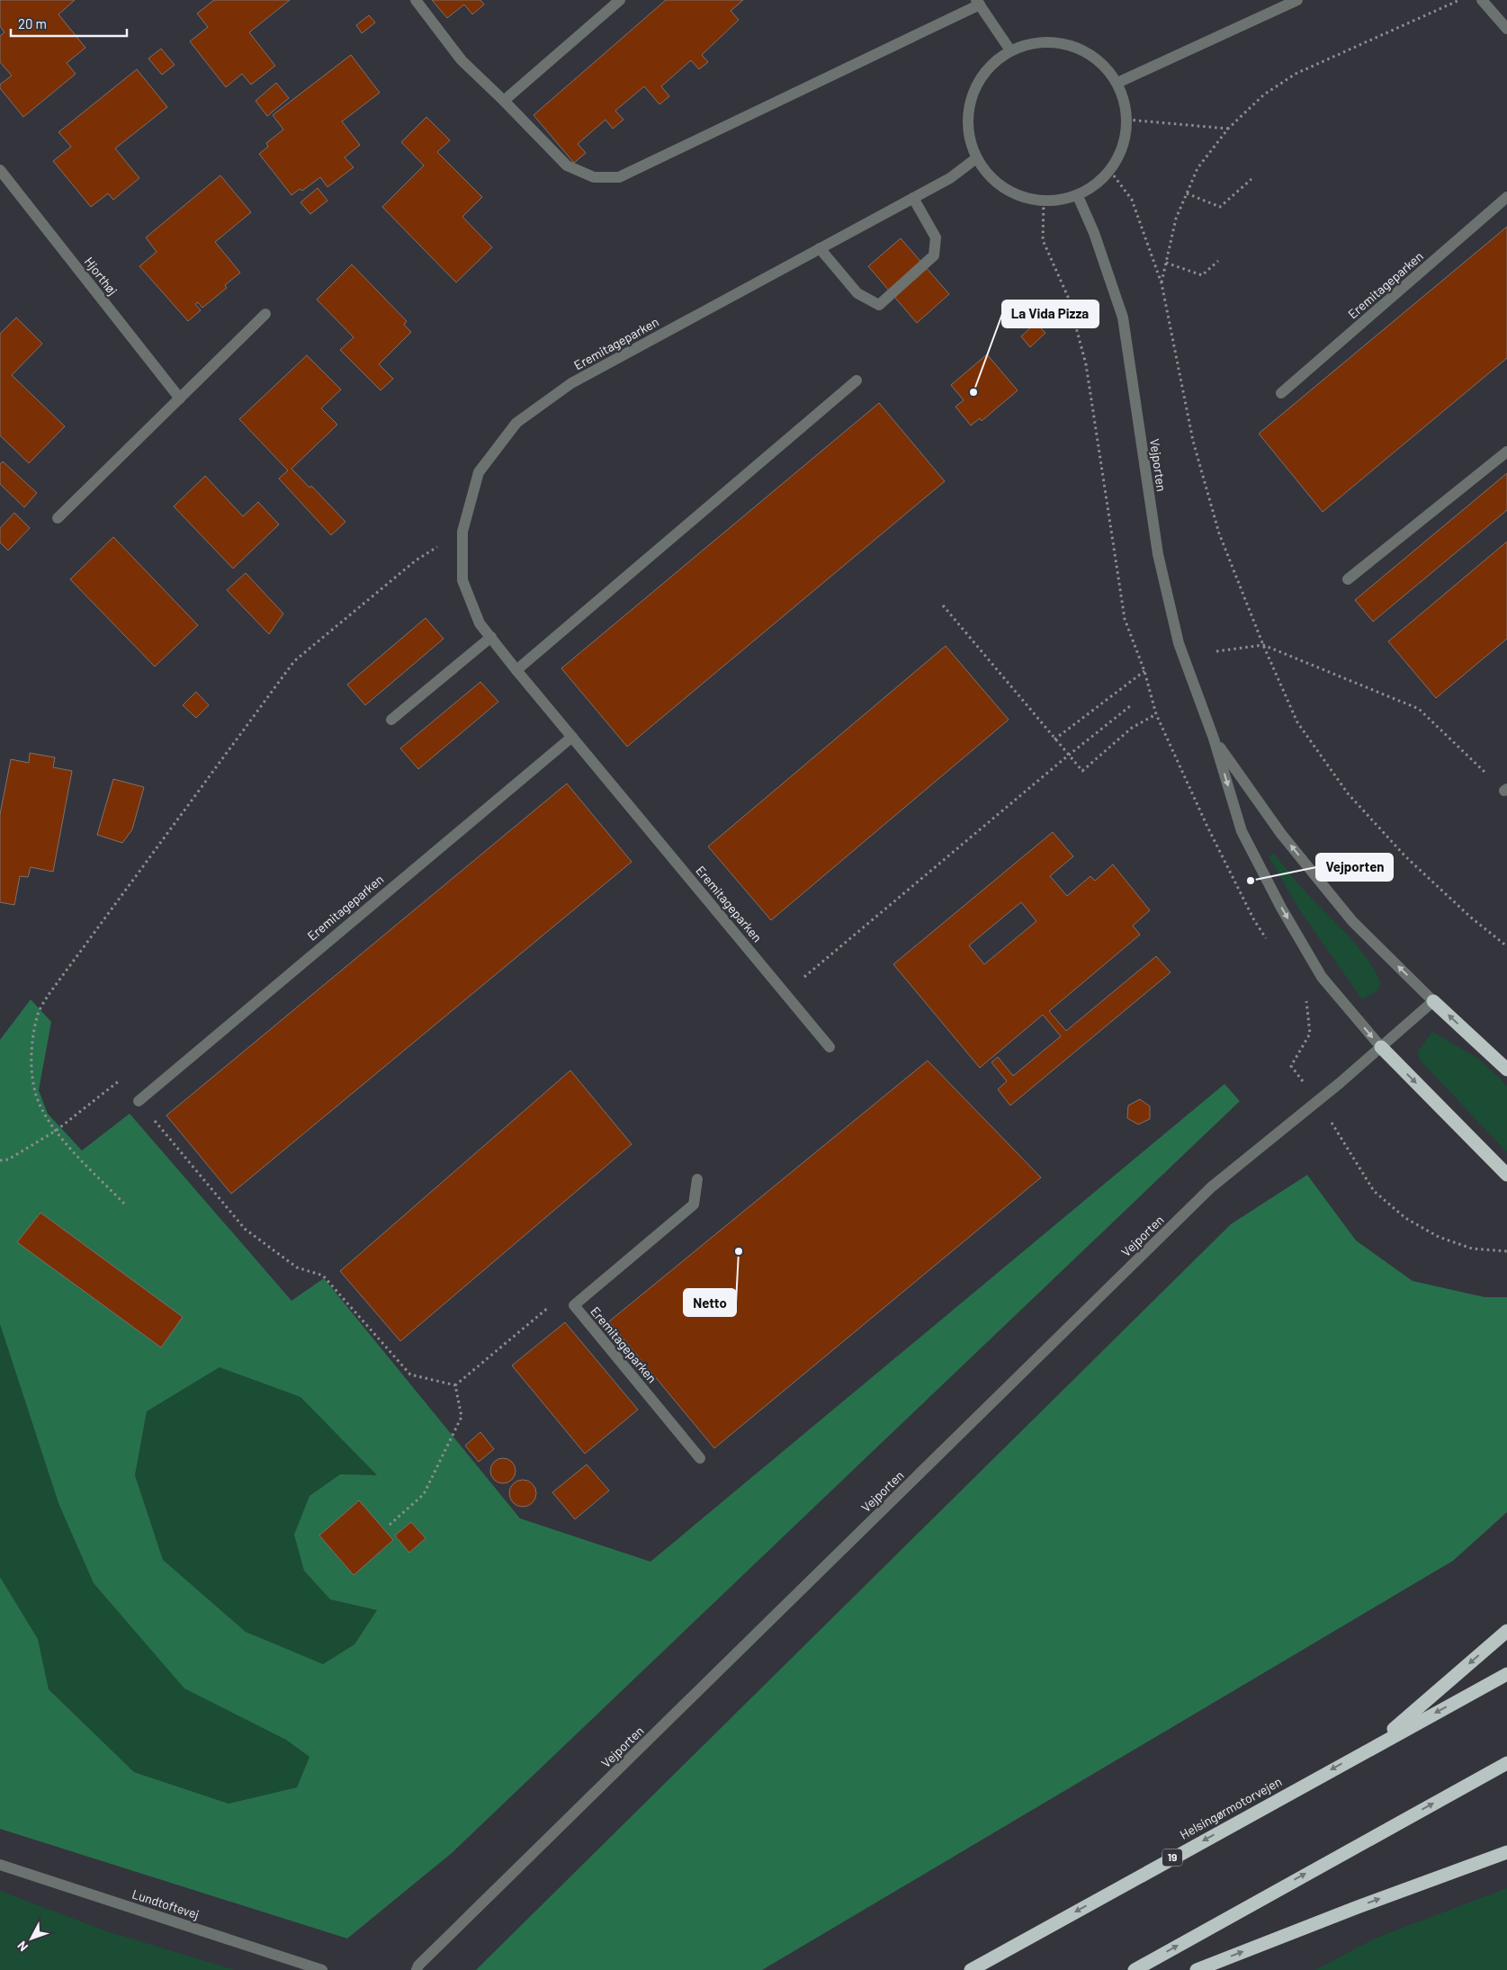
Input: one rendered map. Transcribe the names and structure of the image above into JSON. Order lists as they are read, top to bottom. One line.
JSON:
{"streets":{"highway":["Helsingørmotorvejen","19"],"street":["Hjorthøj","Eremitageparken","Vejporten","Lundtoftevej"]},"crossings":[["Eremitageparken","Vejporten"]],"places":["La Vida Pizza","Vejporten","Netto"],"scale_bar":"20 m","north":"bottom left"}
